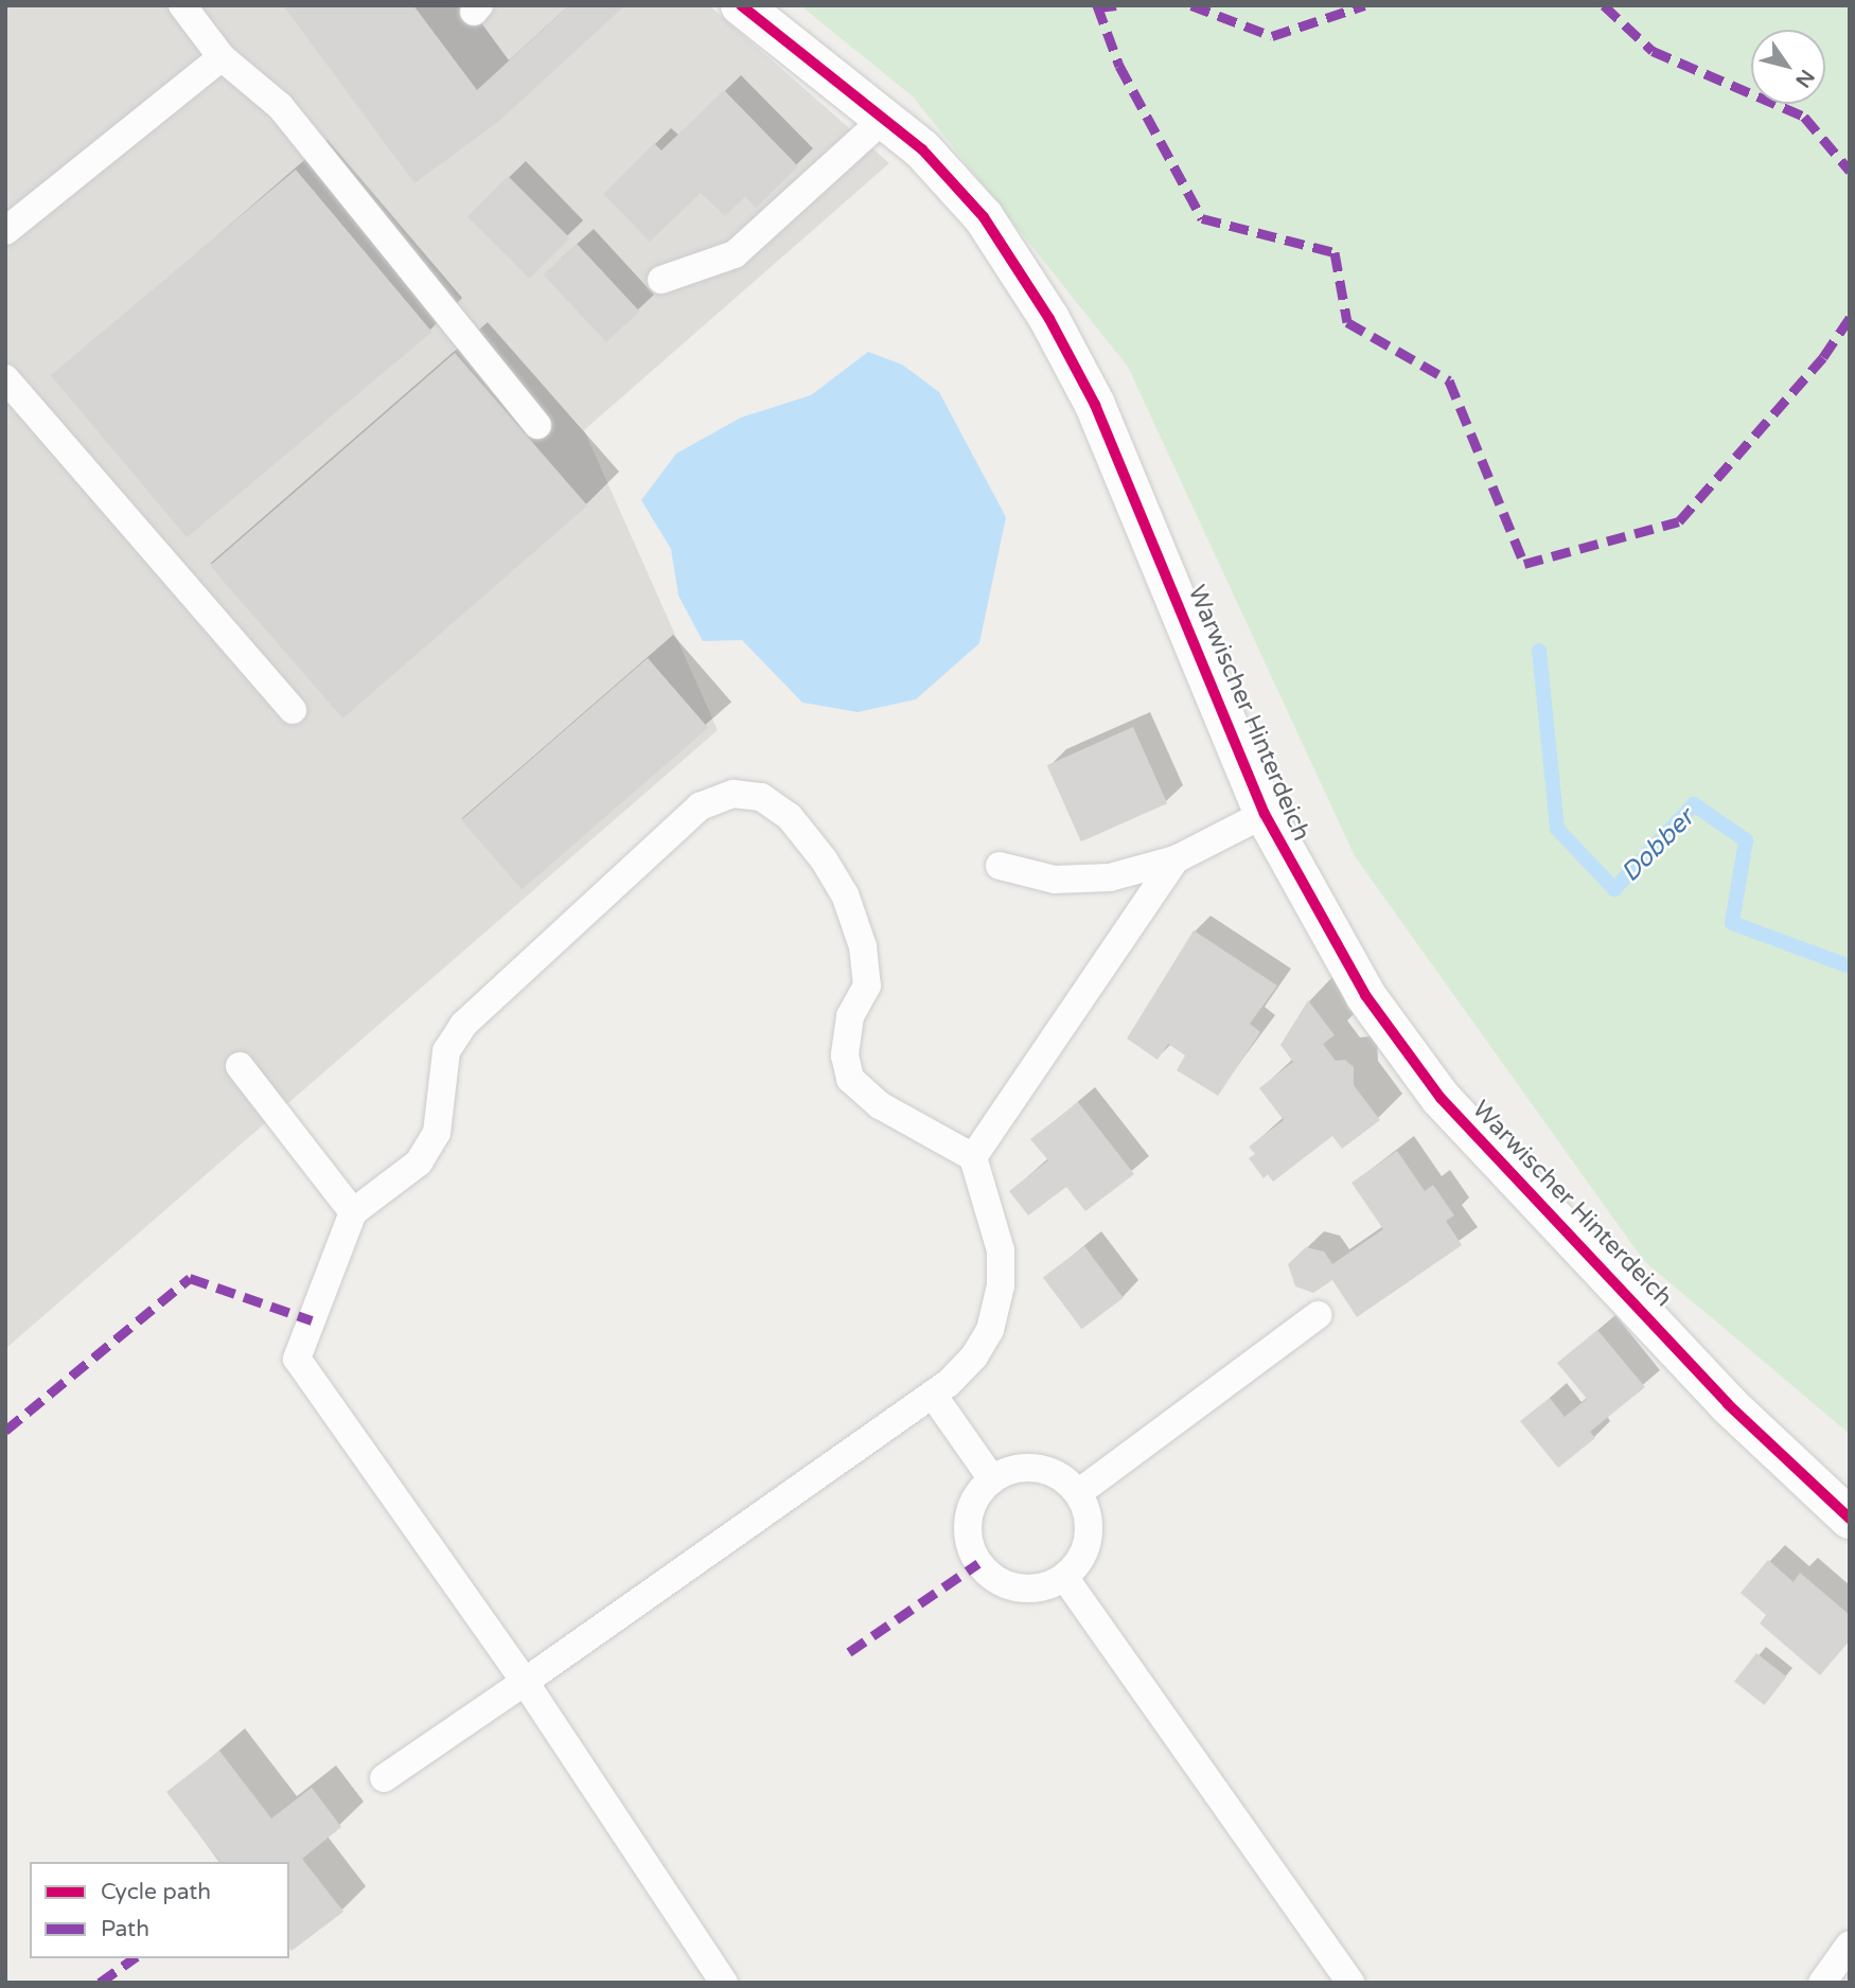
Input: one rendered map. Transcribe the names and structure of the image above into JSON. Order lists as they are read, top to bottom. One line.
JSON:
{"streets":{"street":["Warwischer Hinterdeich"]},"water":["Dobber"],"legend":["Cycle path","Path"],"north":"bottom right"}
